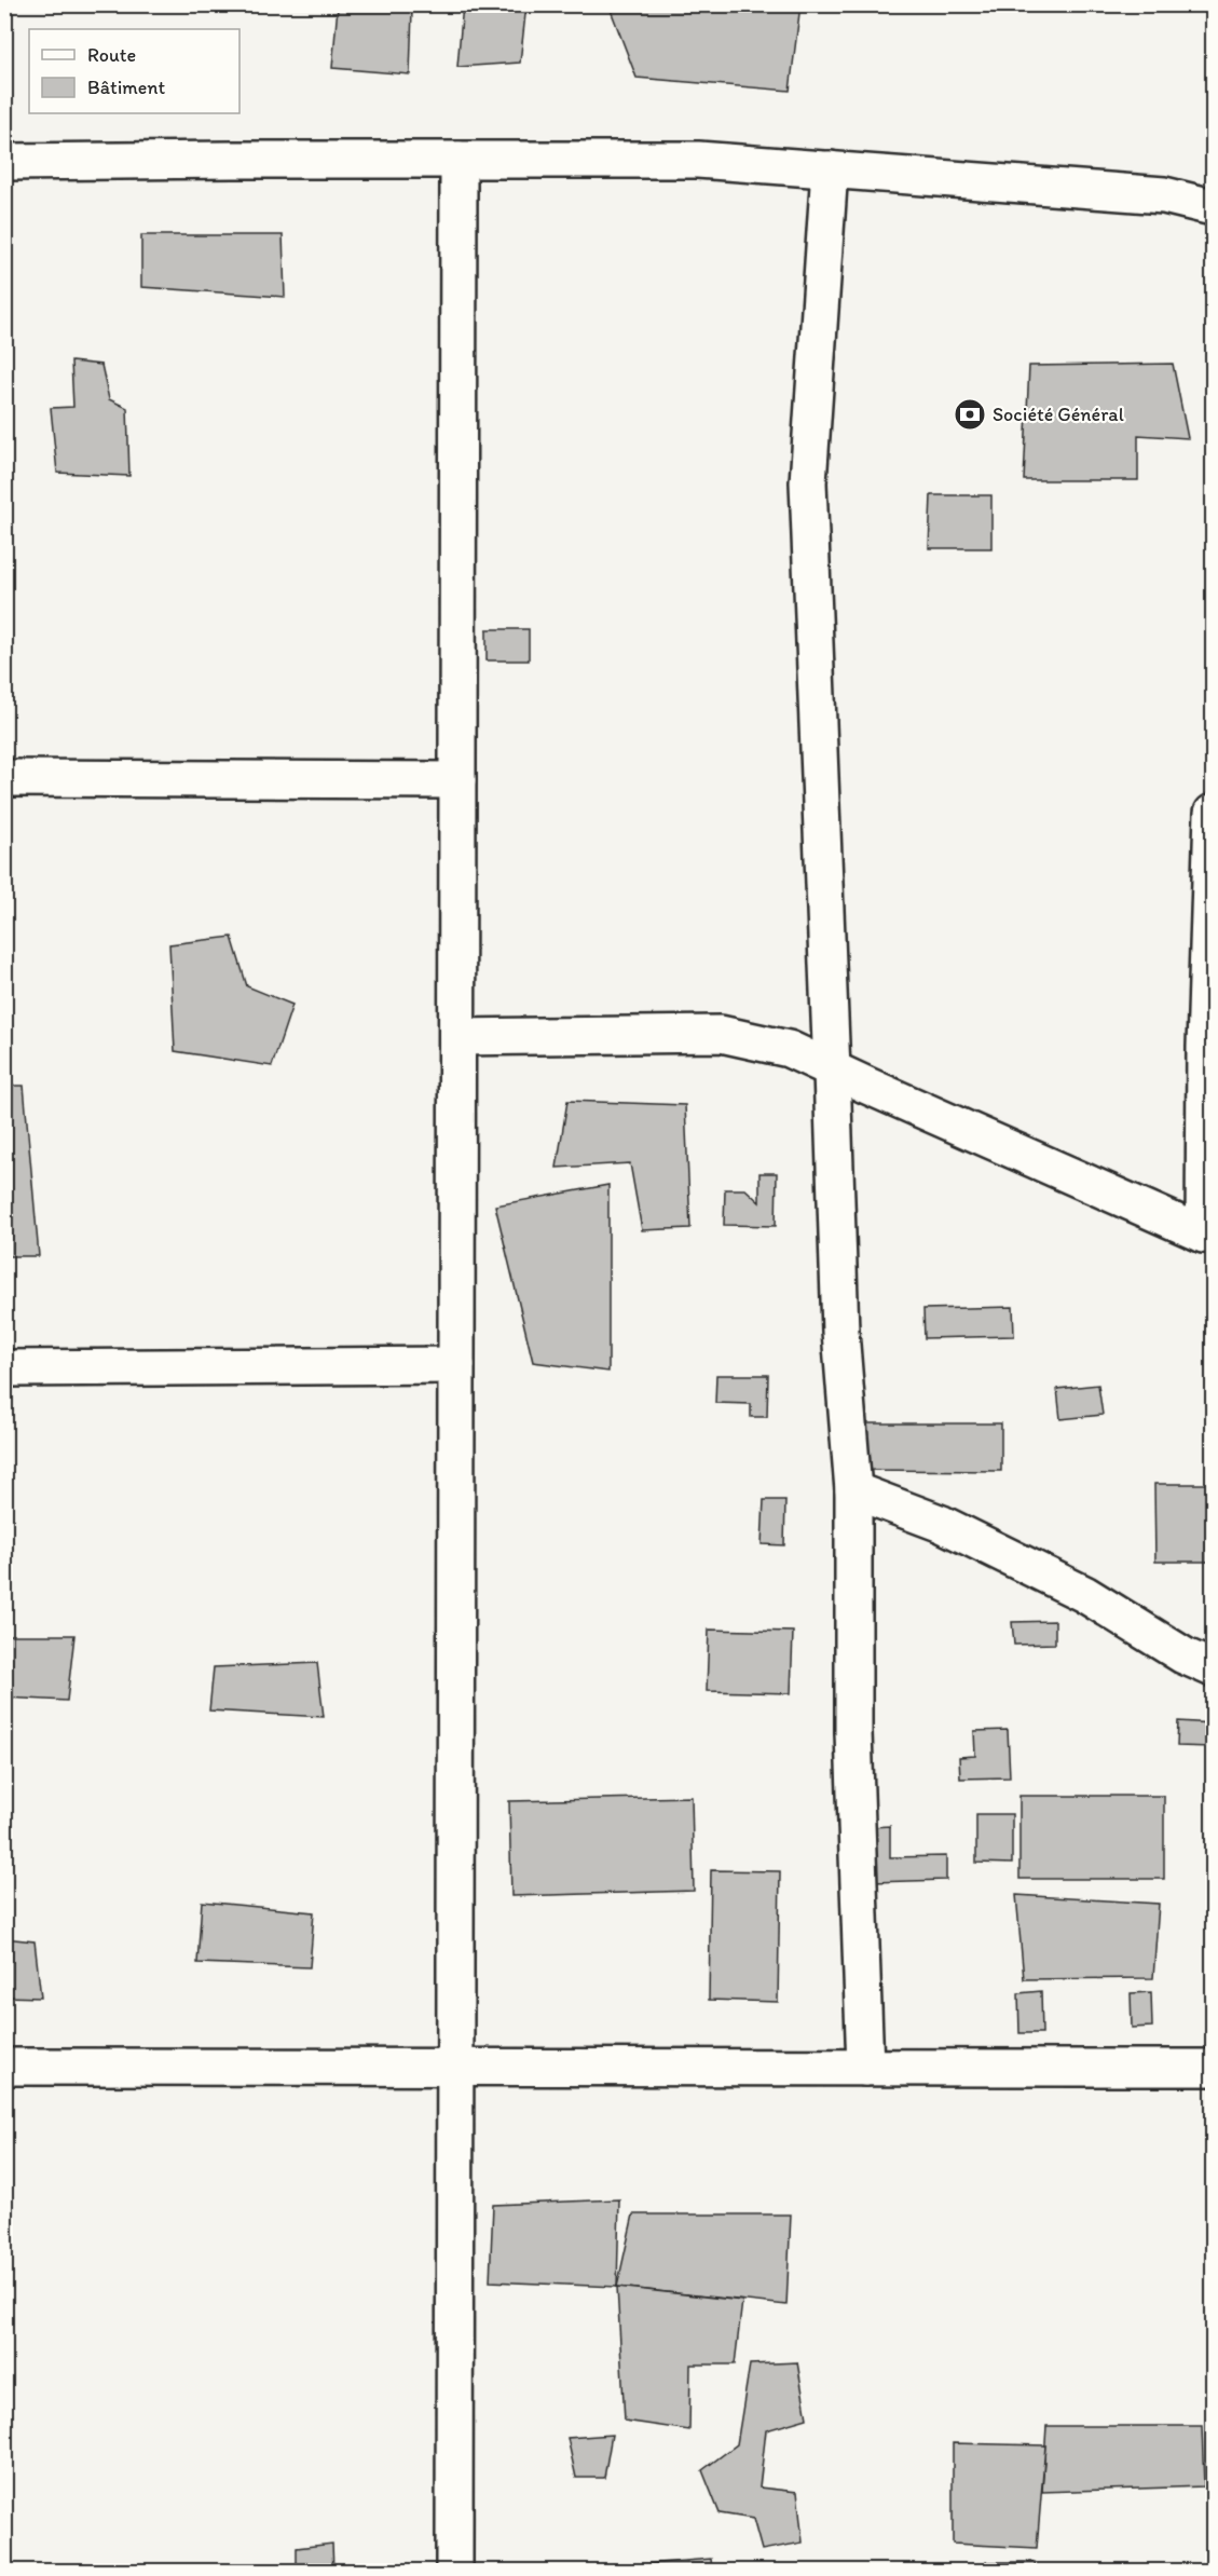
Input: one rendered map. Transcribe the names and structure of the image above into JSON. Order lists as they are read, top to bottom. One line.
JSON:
{"places":{"bank":["Société Général"]},"legend":["Route","Bâtiment"]}
